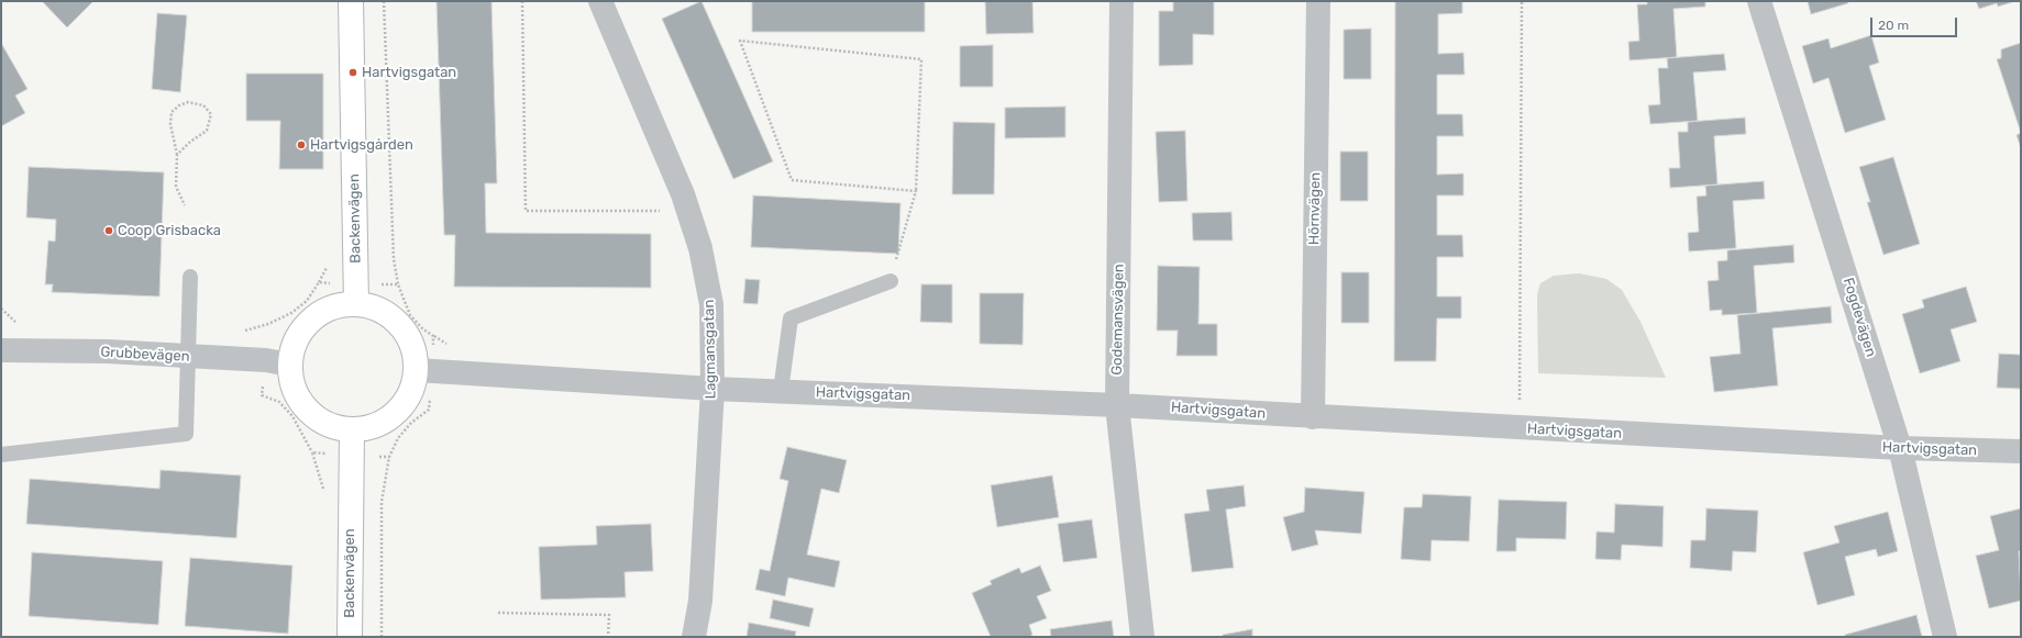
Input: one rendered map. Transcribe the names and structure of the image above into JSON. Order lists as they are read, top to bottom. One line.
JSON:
{"streets":{"street":["Hörnvägen","Backenvägen","Fogdevägen","Godemansvägen","Lagmansgatan","Grubbevägen","Hartvigsgatan"]},"crossings":[["Hörnvägen","Hartvigsgatan"],["Backenvägen","Grubbevägen"],["Backenvägen","Hartvigsgatan"],["Fogdevägen","Hartvigsgatan"],["Godemansvägen","Hartvigsgatan"],["Lagmansgatan","Hartvigsgatan"],["Grubbevägen","Hartvigsgatan"]],"places":["Hartvigsgatan","Hartvigsgården","Coop Grisbacka"],"scale_bar":"20 m"}
